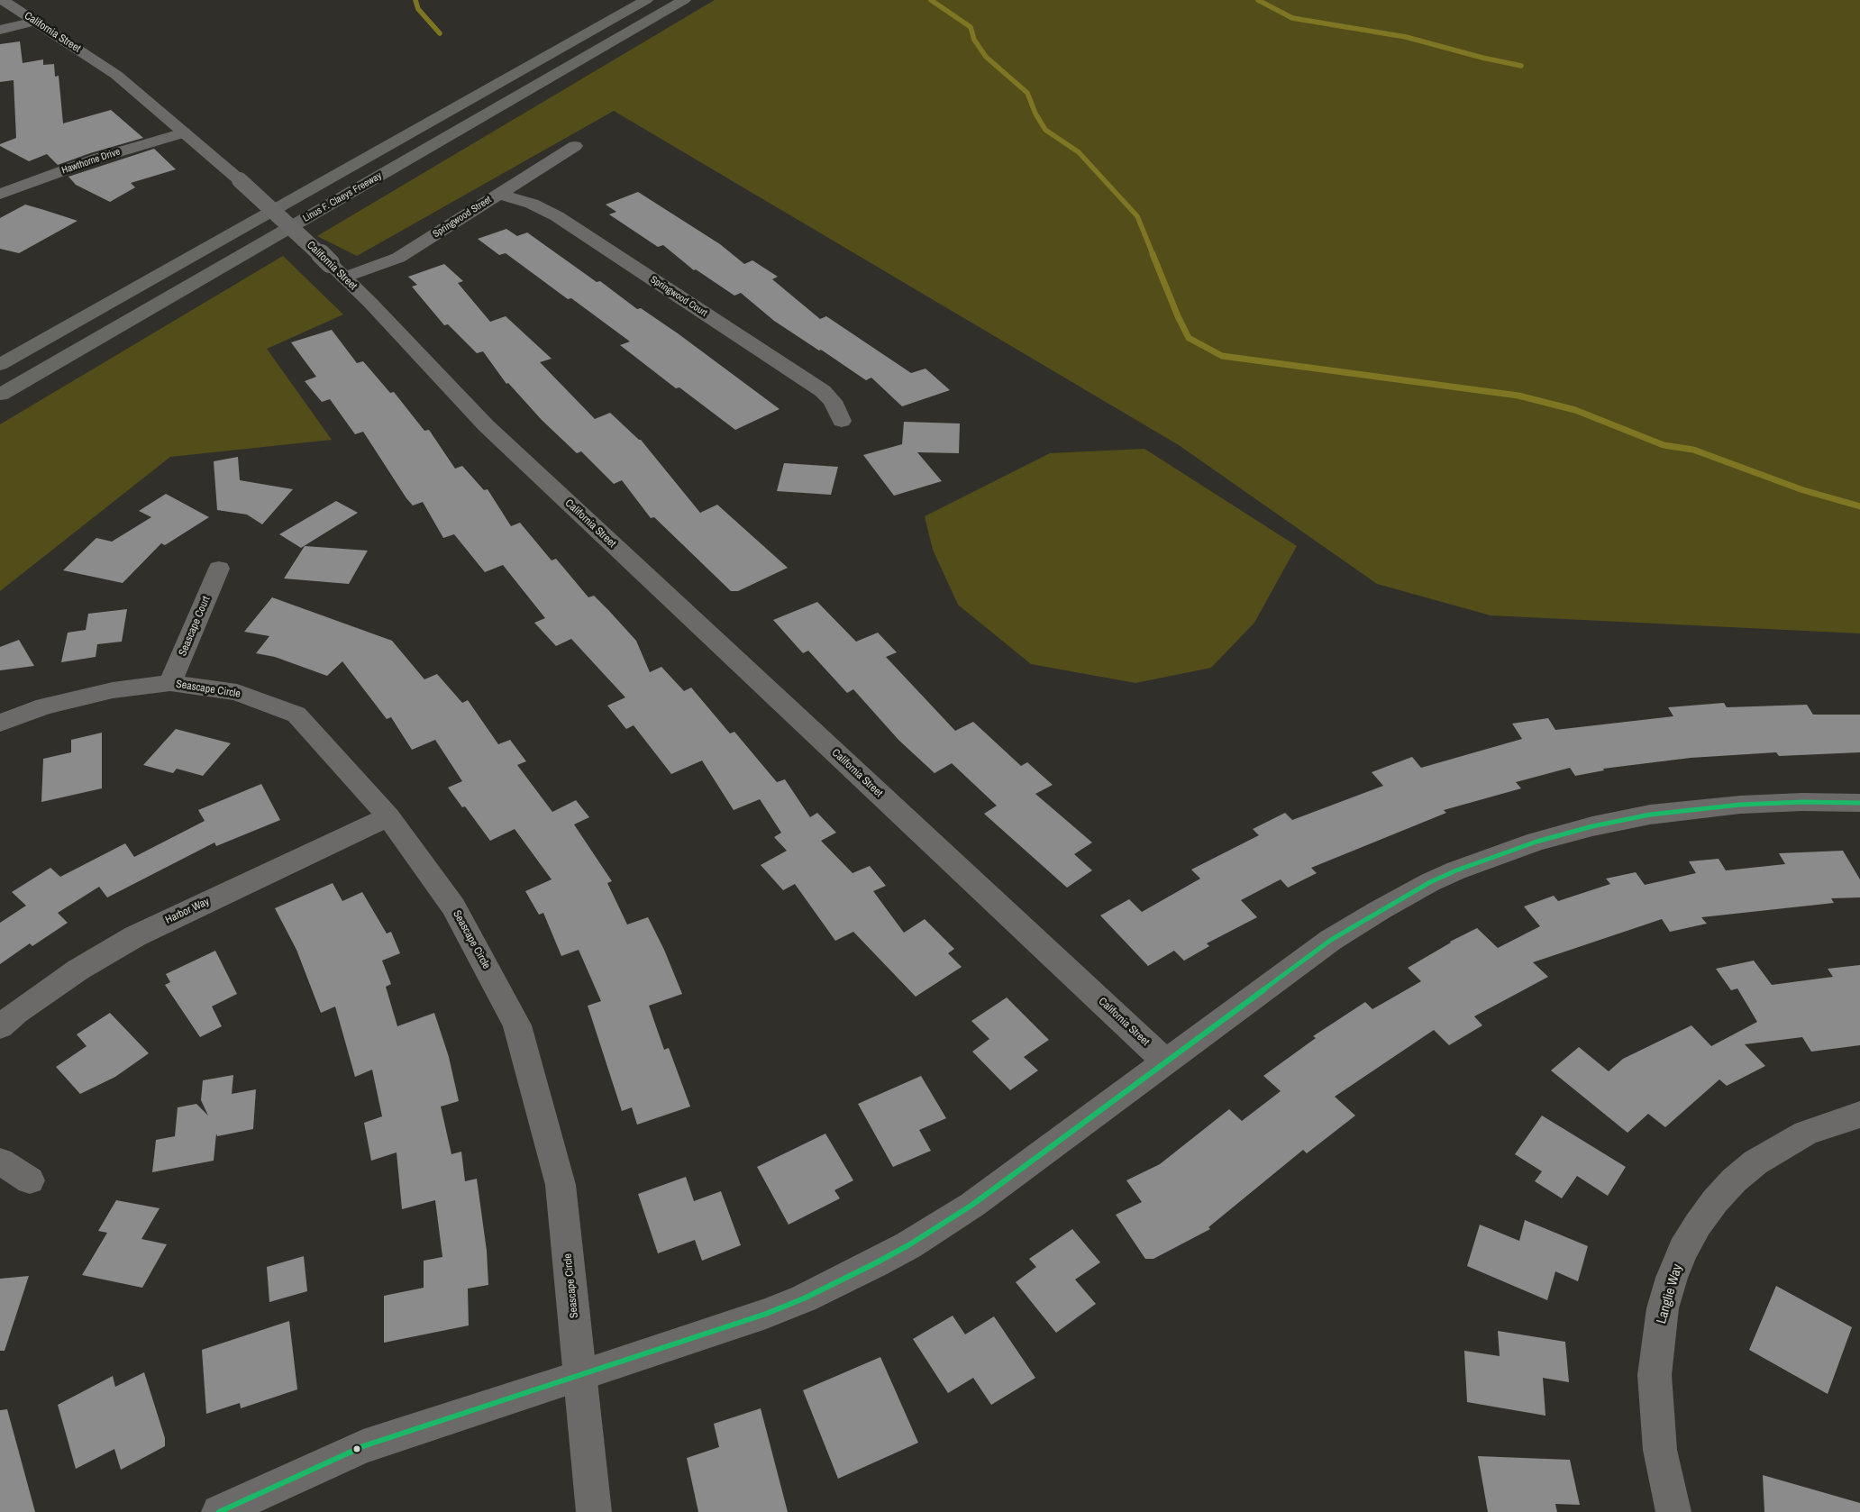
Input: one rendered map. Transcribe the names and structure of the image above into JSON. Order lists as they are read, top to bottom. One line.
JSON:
{"streets":{"highway":["Linus F. Claeys Freeway"],"street":["California Street","Hawthorne Drive","Springwood Street","Springwood Court","Seascape Court","Seascape Circle","Harbor Way","Langlie Way"]},"crossings":[["California Street","Hawthorne Drive"],["California Street","Springwood Street"],["Springwood Street","Springwood Court"],["Seascape Court","Seascape Circle"],["Seascape Circle","Harbor Way"]]}
